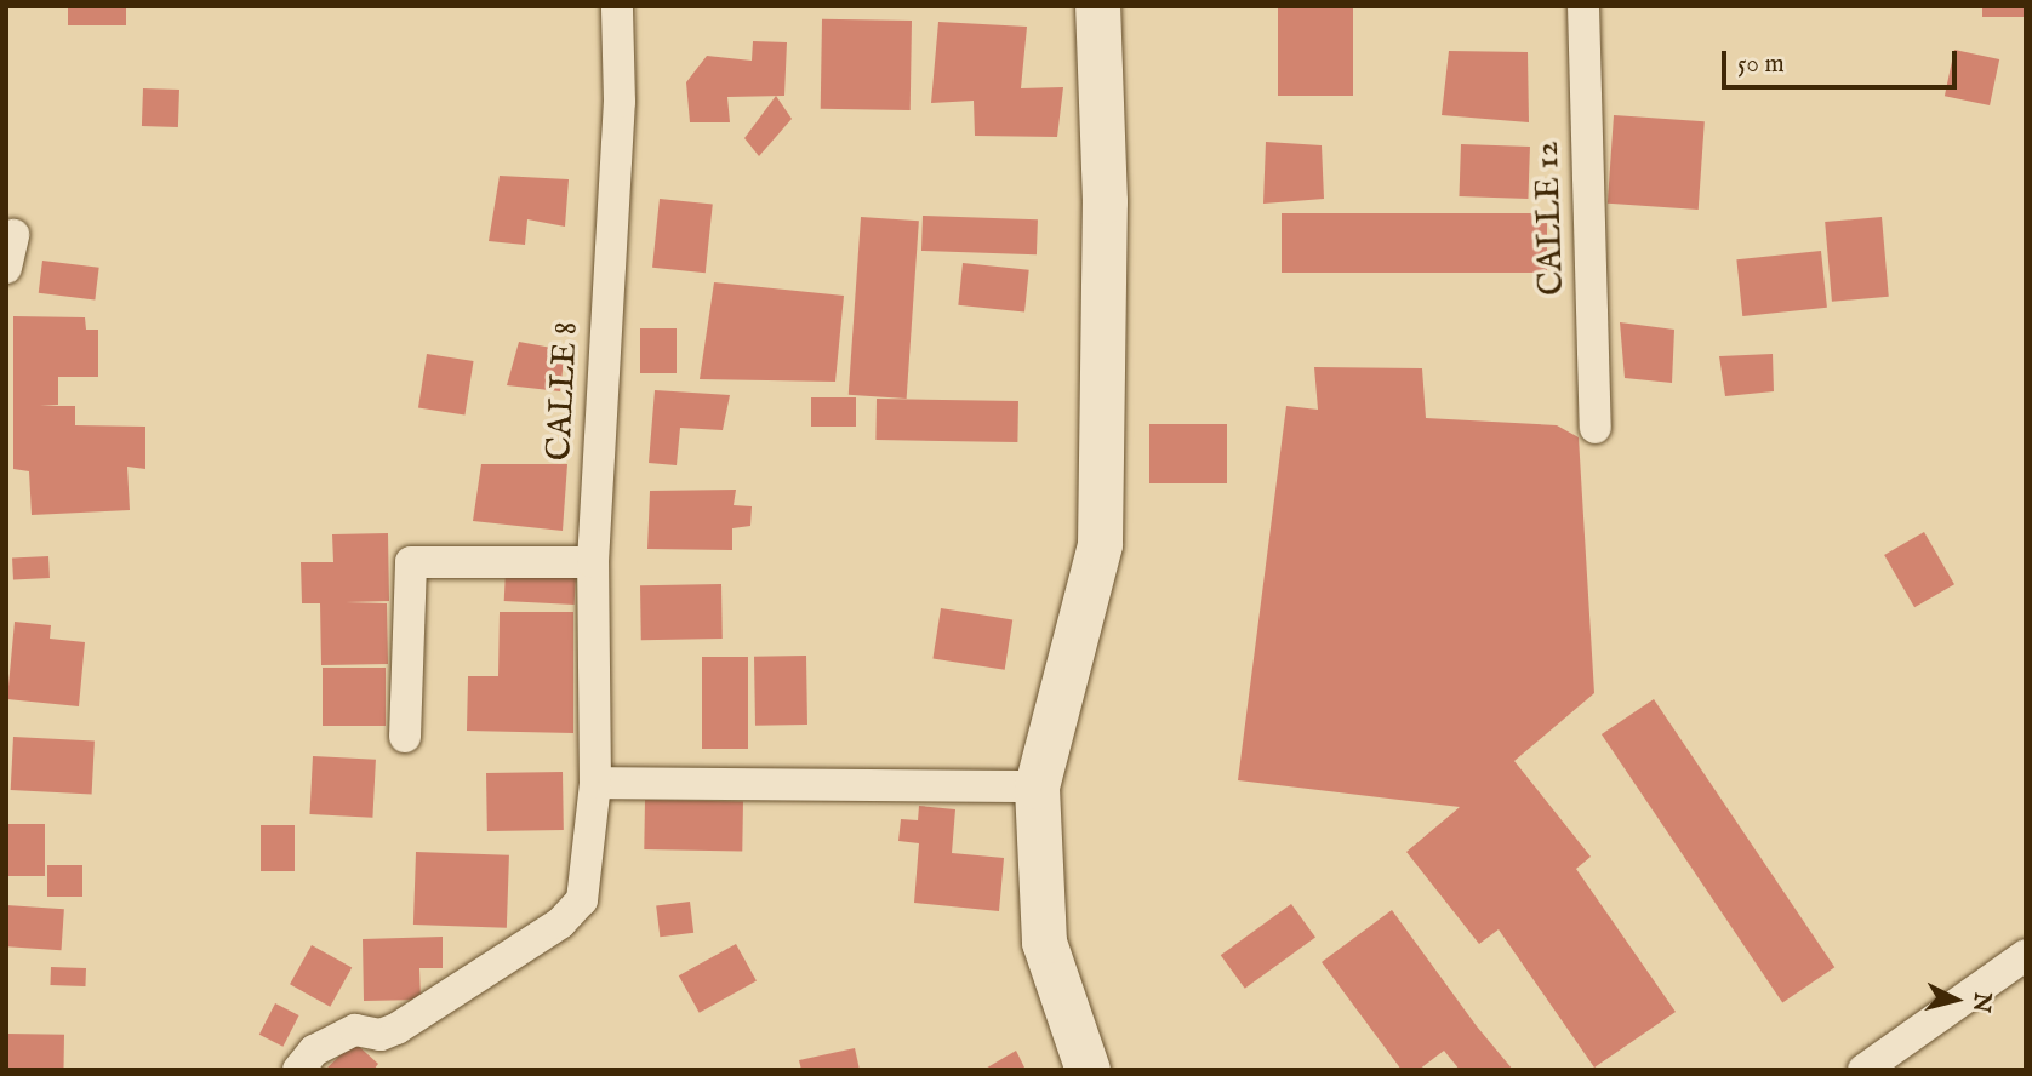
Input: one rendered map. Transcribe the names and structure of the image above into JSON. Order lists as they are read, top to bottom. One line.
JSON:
{"streets":{"street":["CALLE 12","CALLE 8"]},"scale_bar":"50 m","north":"right"}
